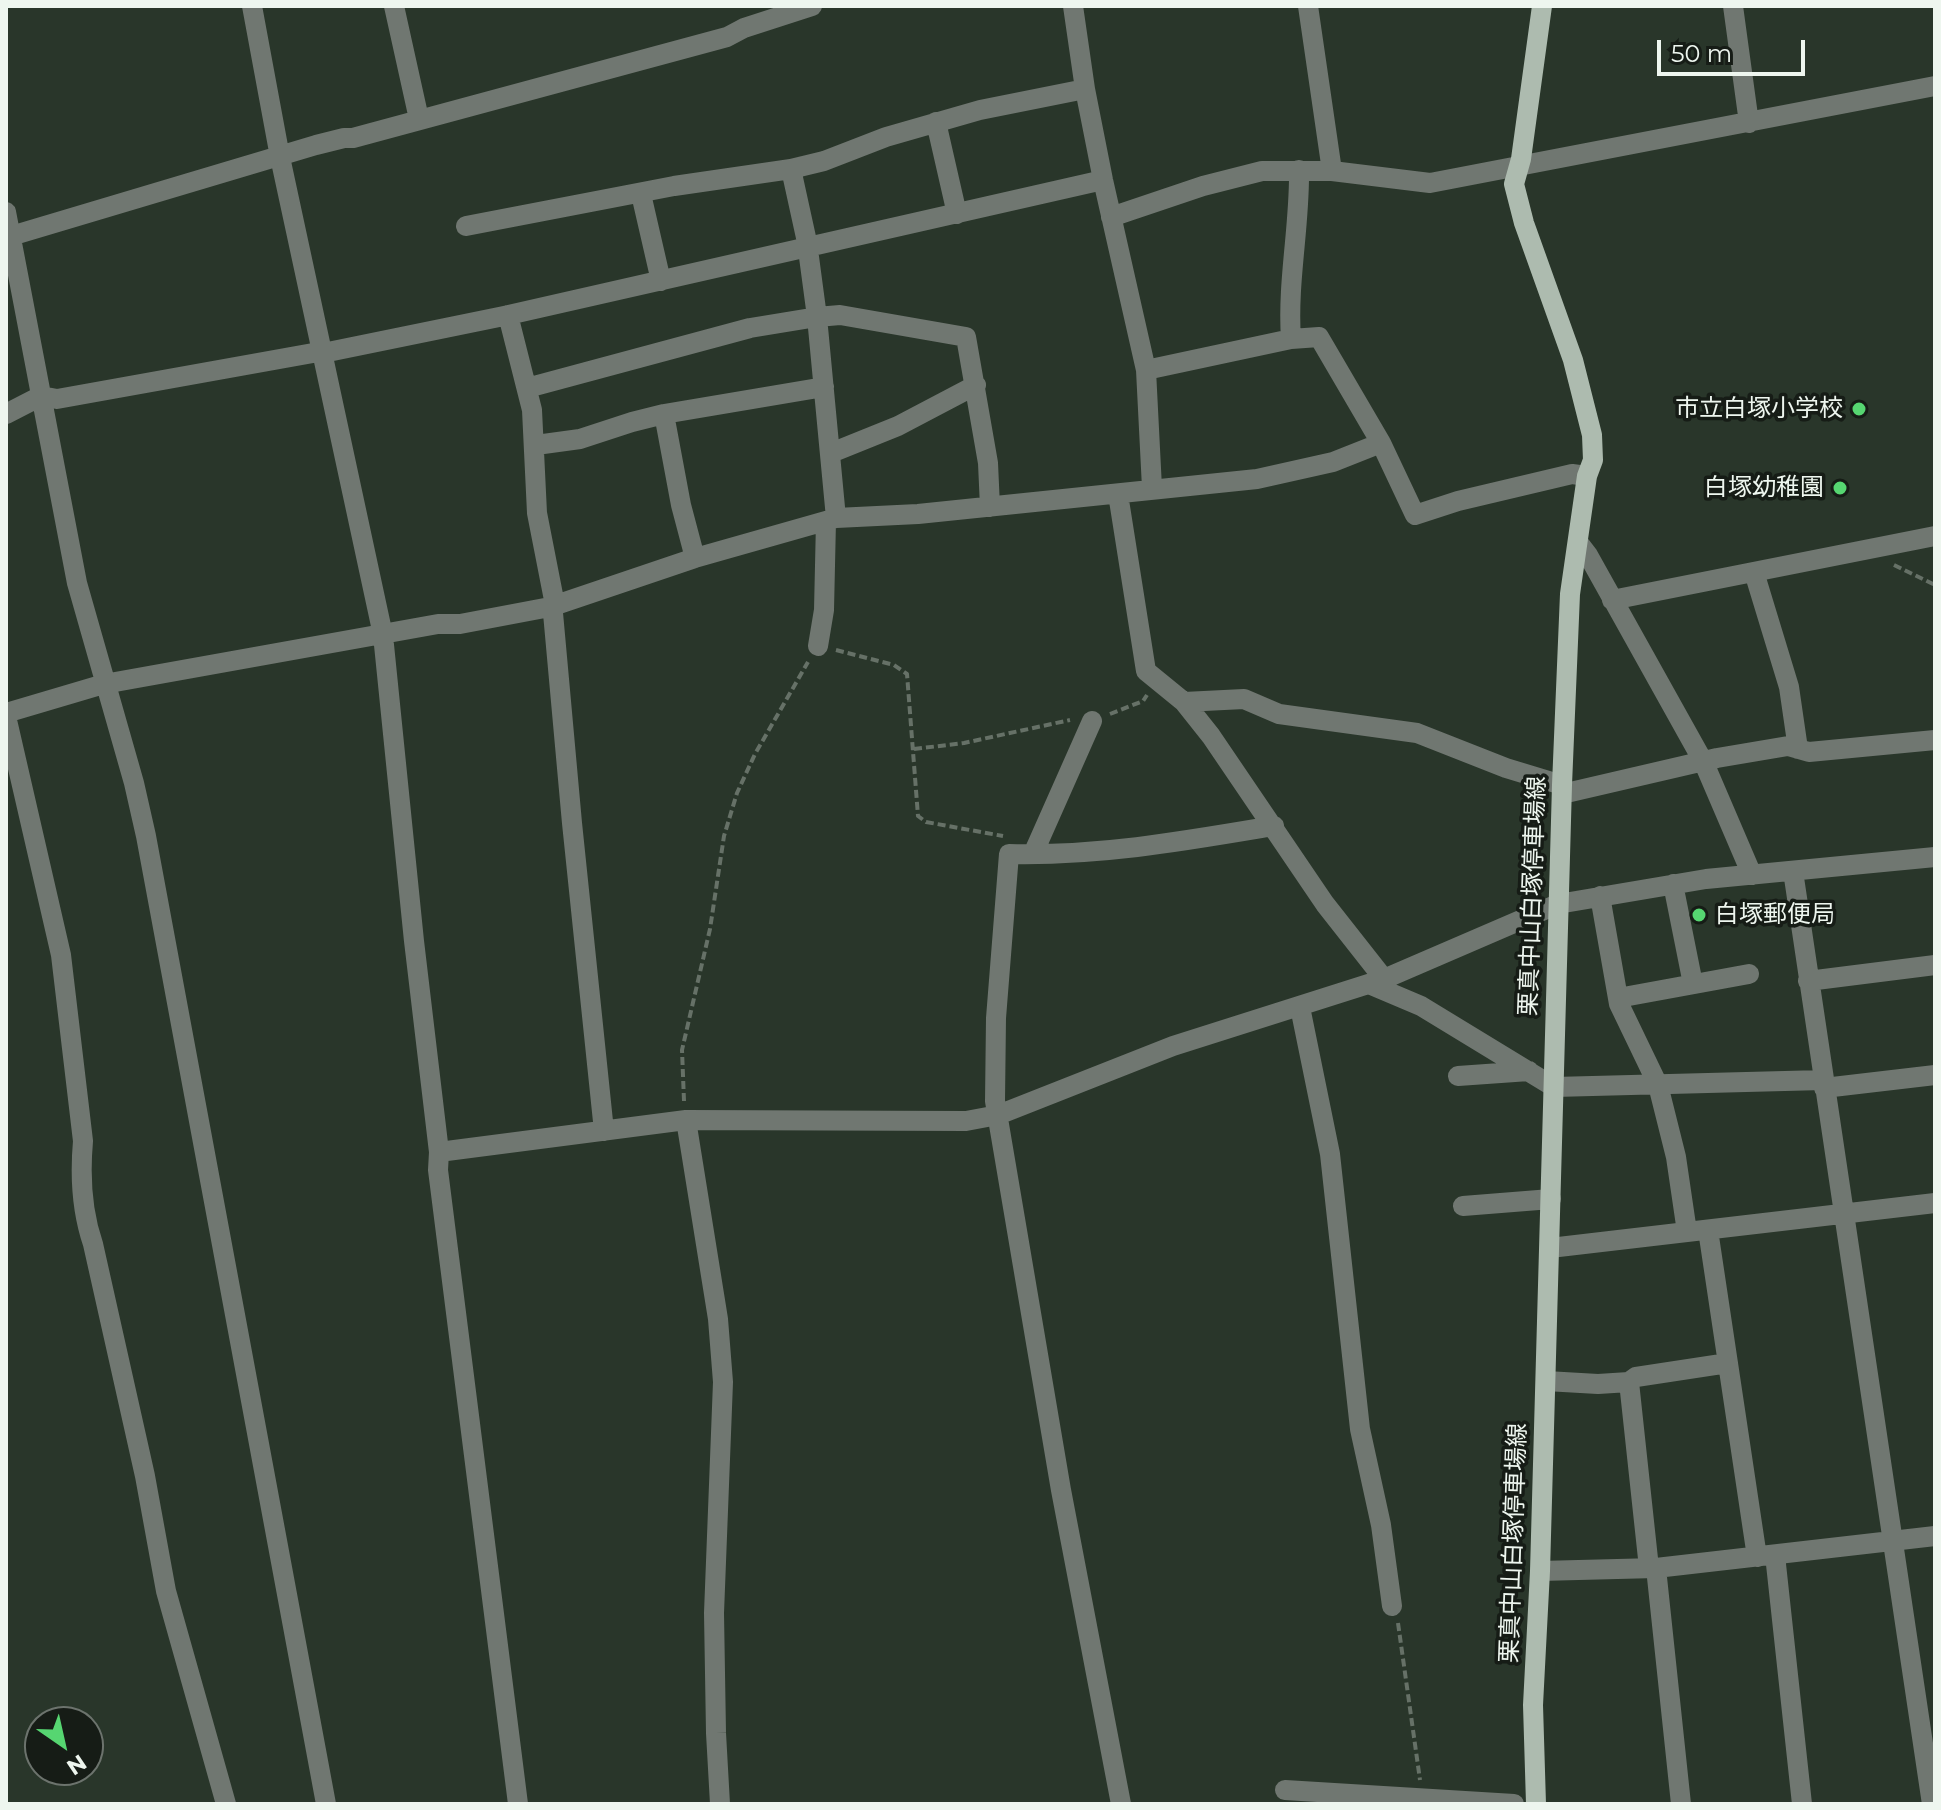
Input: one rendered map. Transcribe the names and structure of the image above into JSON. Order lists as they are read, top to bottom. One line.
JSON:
{"streets":{"main road":["栗真中山白塚停車場線"]},"places":["市立白塚小学校","白塚幼稚園","白塚郵便局"],"scale_bar":"50 m","north":"bottom right"}
